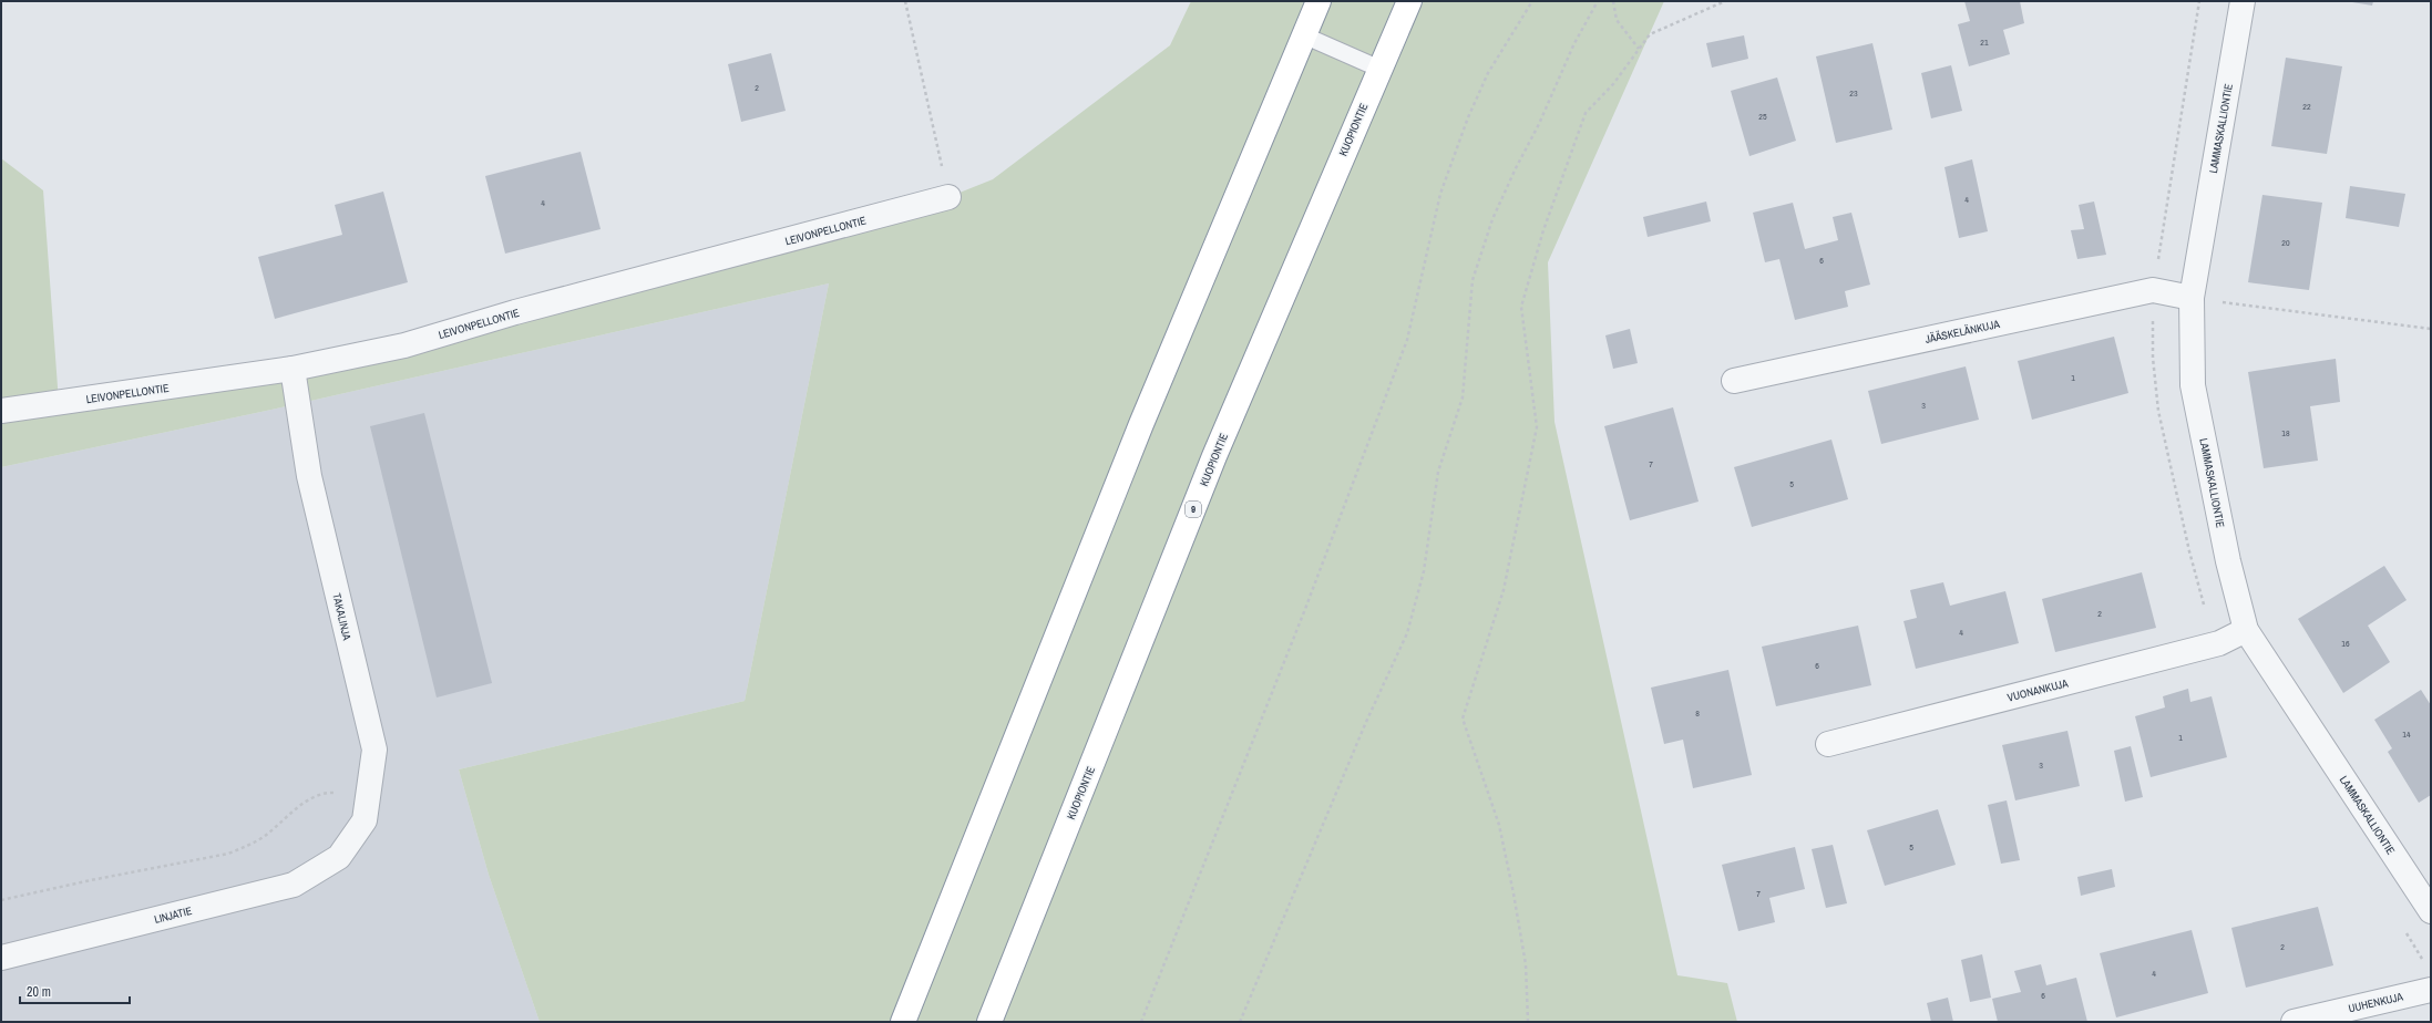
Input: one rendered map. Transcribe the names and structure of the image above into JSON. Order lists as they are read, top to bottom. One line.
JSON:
{"streets":{"highway":["KUOPIONTIE","9"],"street":["LAMMASKALLIONTIE","LEIVONPELLONTIE","JÄÄSKELÄNKUJA","TAKALINJA","VUONANKUJA","LINJATIE","UUHENKUJA"]},"crossings":[["LAMMASKALLIONTIE","JÄÄSKELÄNKUJA"],["LAMMASKALLIONTIE","VUONANKUJA"],["LEIVONPELLONTIE","TAKALINJA"],["TAKALINJA","LINJATIE"]],"house_numbers":["21","2","23","22","25","4","4","20","6","1","3","18","7","5","2","4","16","6","8","14","1","3","5","7","2","4","6"],"scale_bar":"20 m"}
